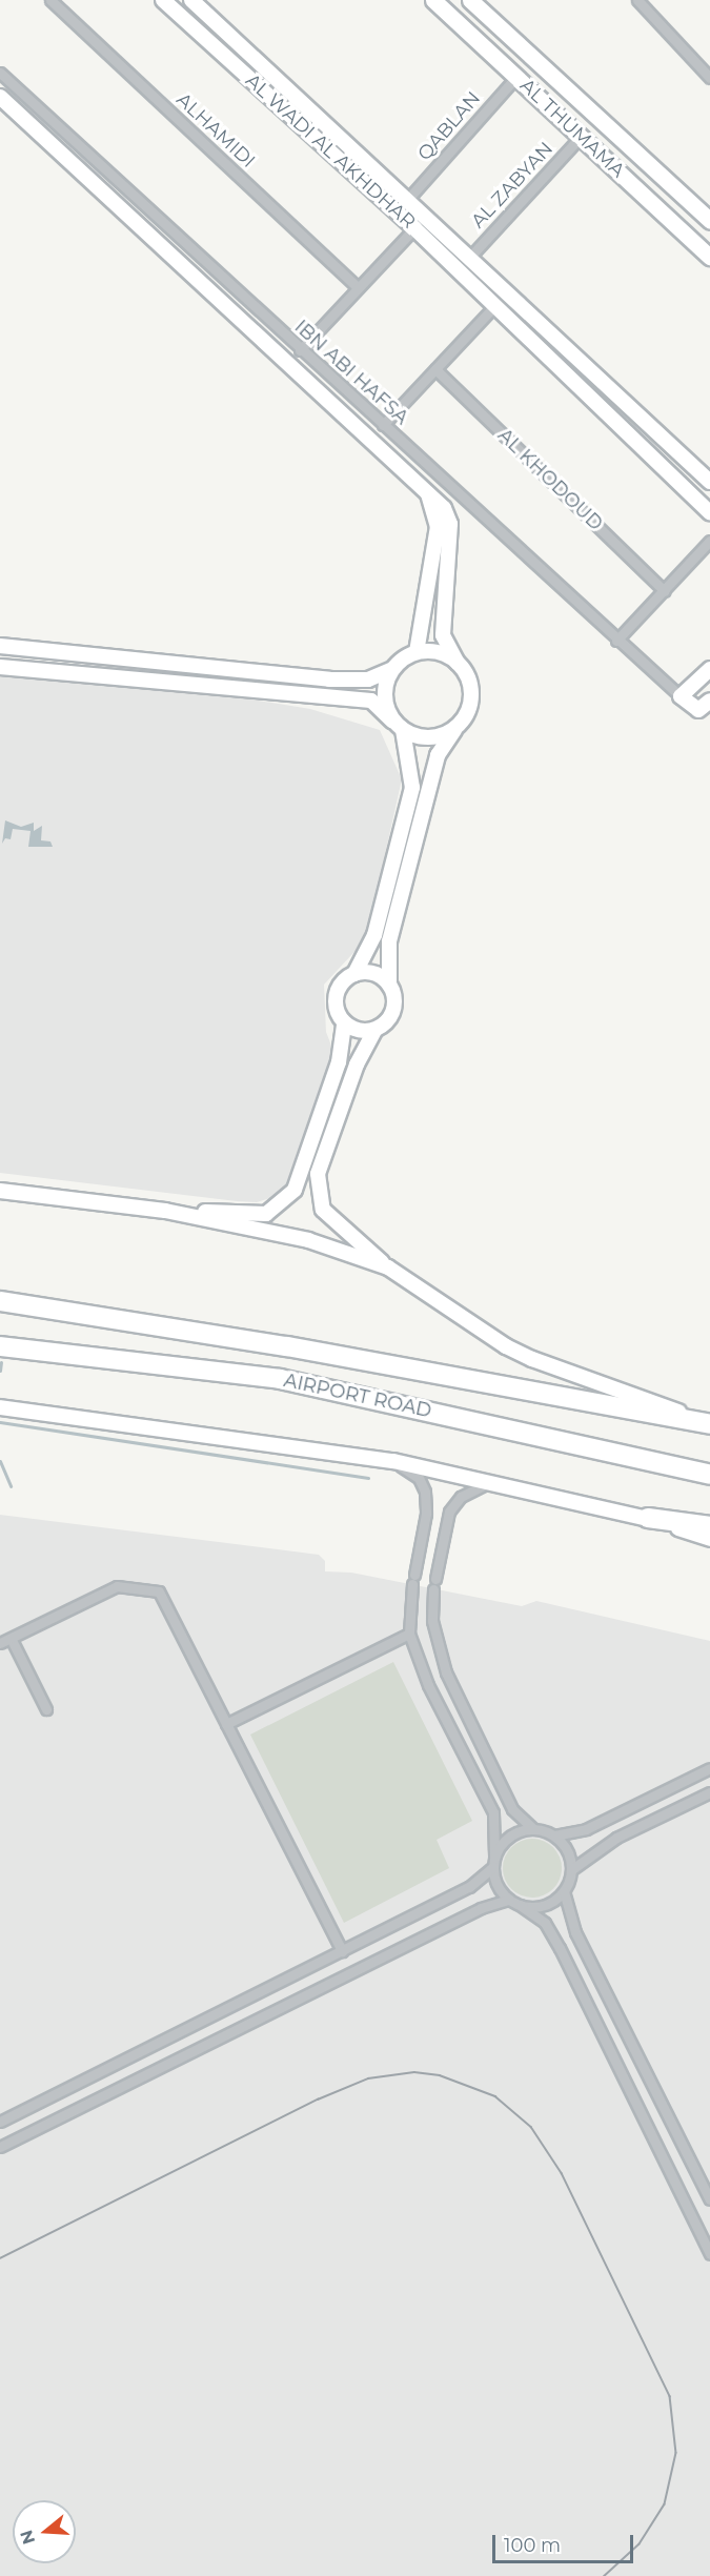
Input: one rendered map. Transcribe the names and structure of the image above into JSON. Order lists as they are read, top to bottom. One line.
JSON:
{"streets":{"highway":["AIRPORT ROAD"],"main road":["AL THUMAMA"],"street":["QABLAN","ALHAMIDI","AL WADI AL AKHDHAR","AL ZABYAN","IBN ABI HAFSA","AL KHODOUD"]},"crossings":[["QABLAN","AL THUMAMA"],["QABLAN","AL WADI AL AKHDHAR"],["AL THUMAMA","AL ZABYAN"],["AL WADI AL AKHDHAR","AL ZABYAN"]],"scale_bar":"100 m","north":"left"}
